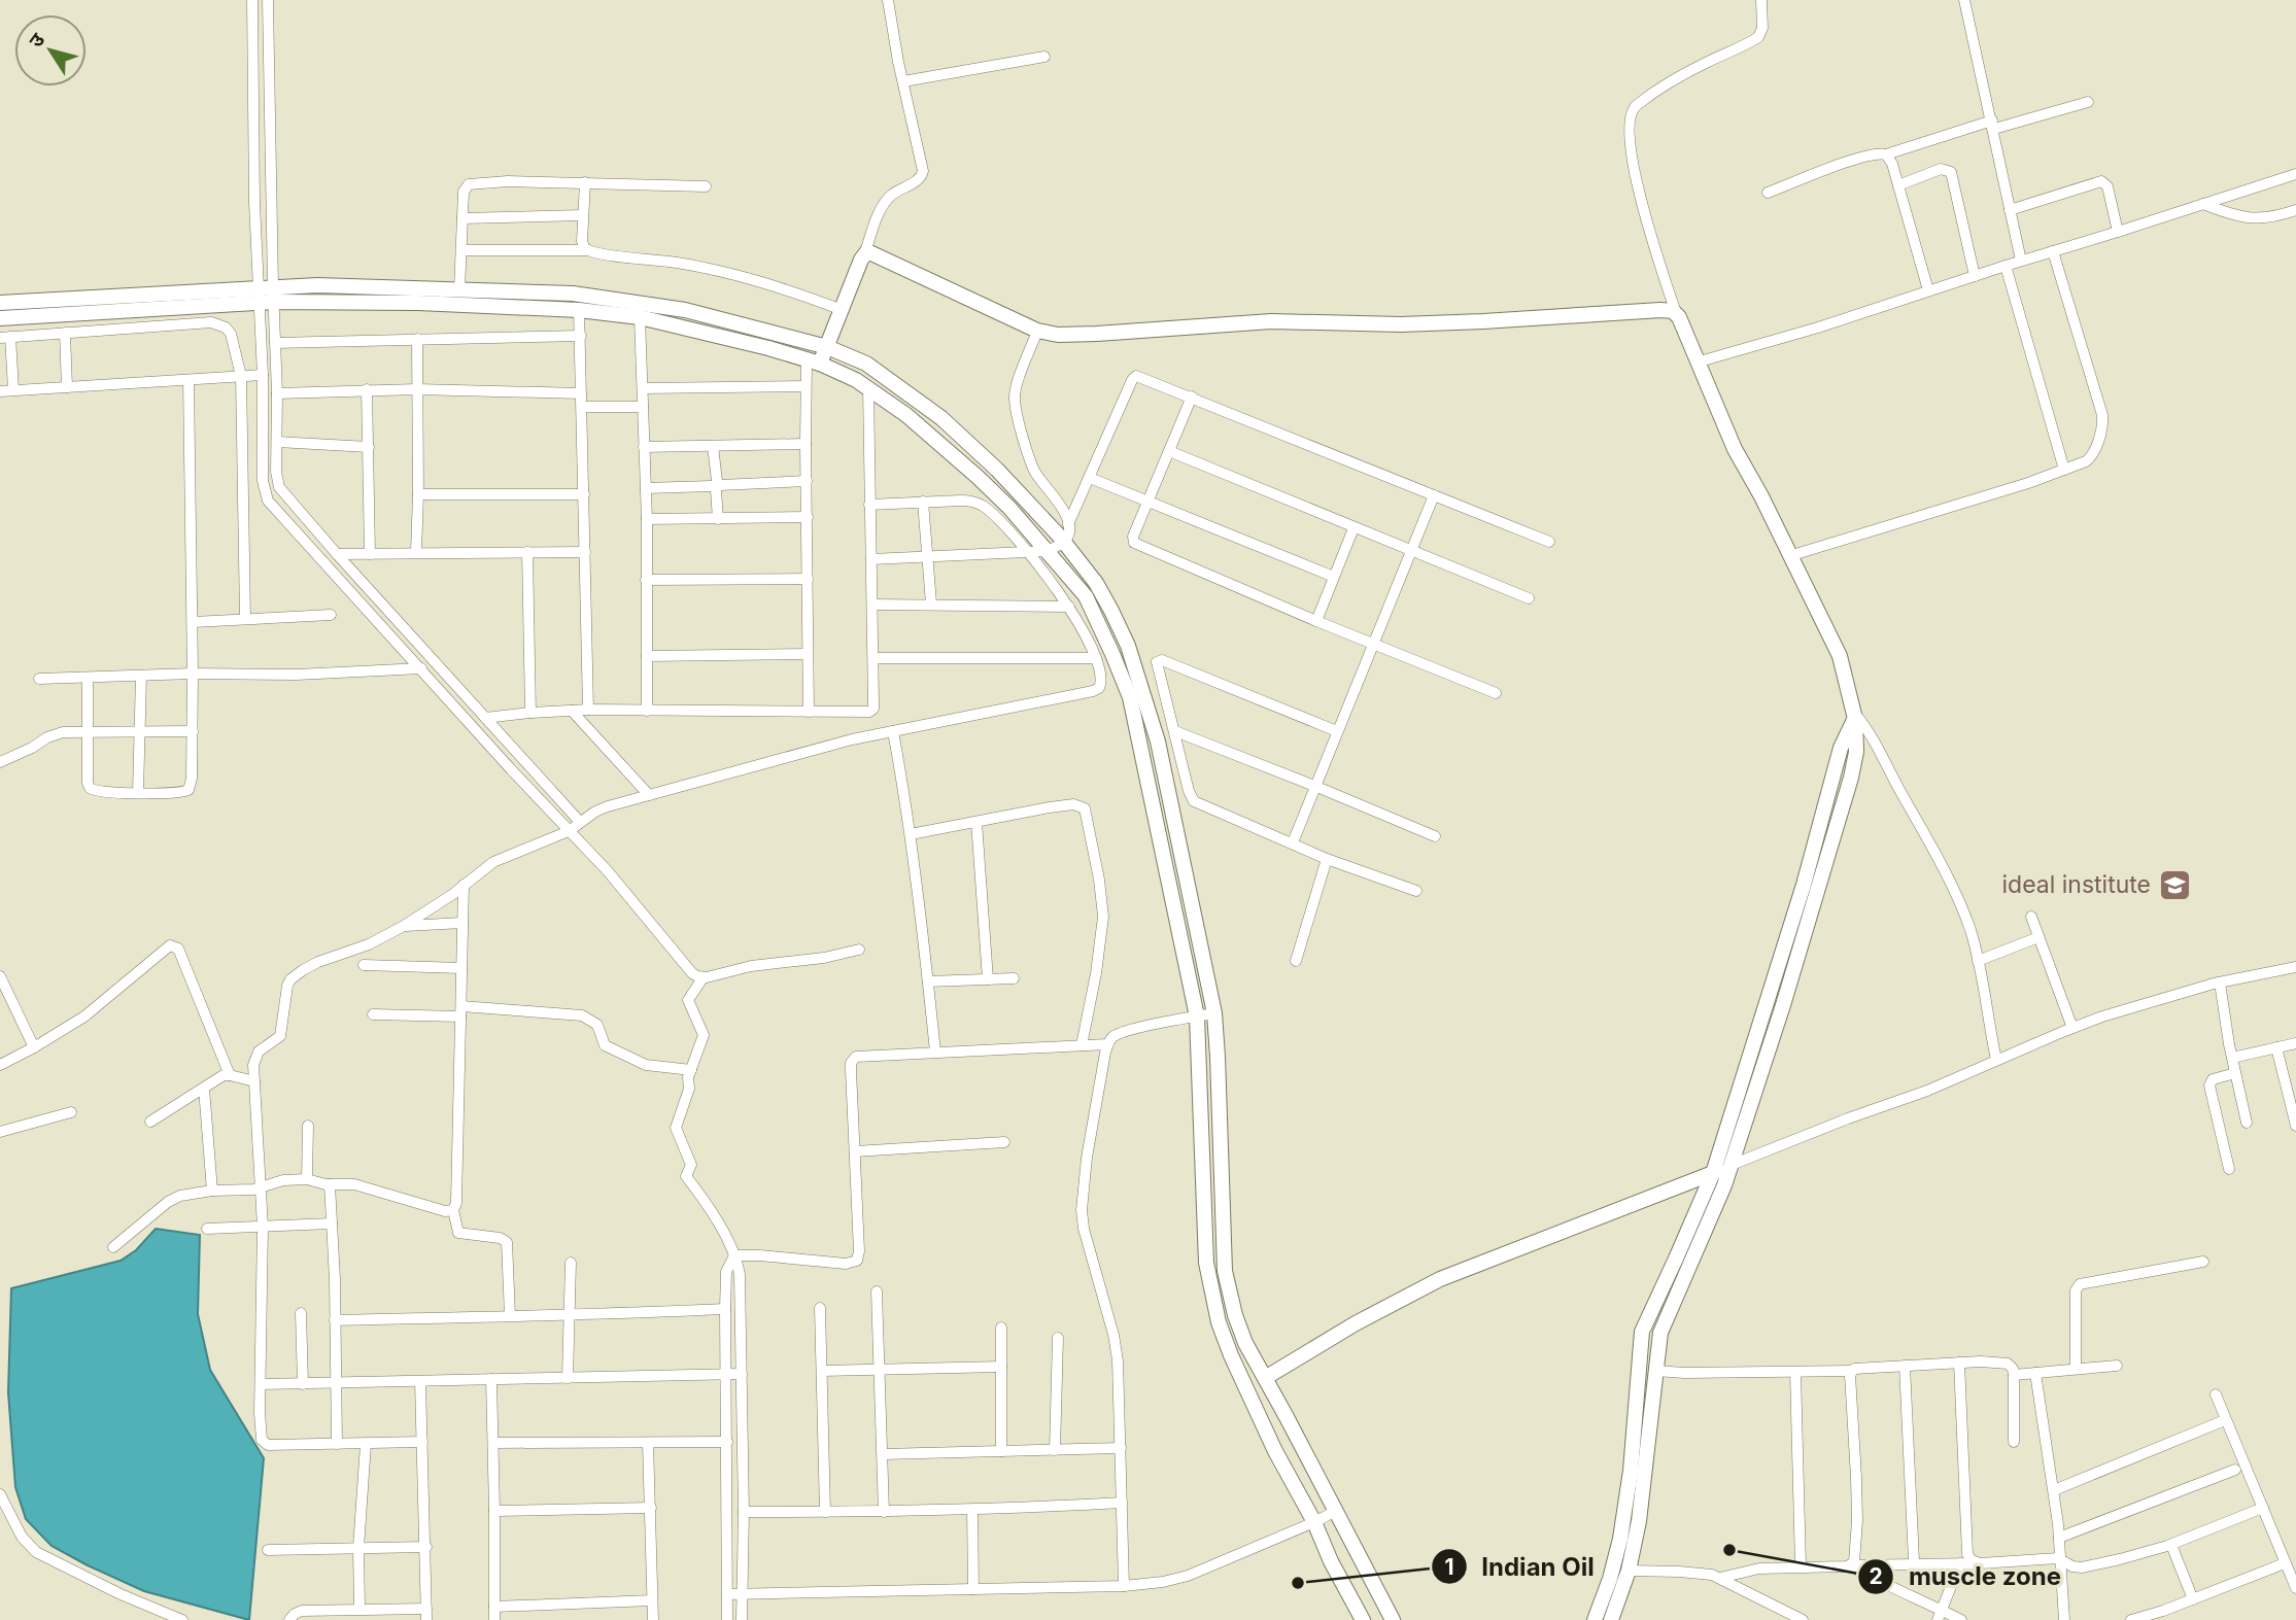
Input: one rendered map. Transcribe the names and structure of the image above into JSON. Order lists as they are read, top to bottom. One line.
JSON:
{"places":{"school or university":["ideal institute"],"other":["muscle zone","Indian Oil"]},"north":"top left"}
